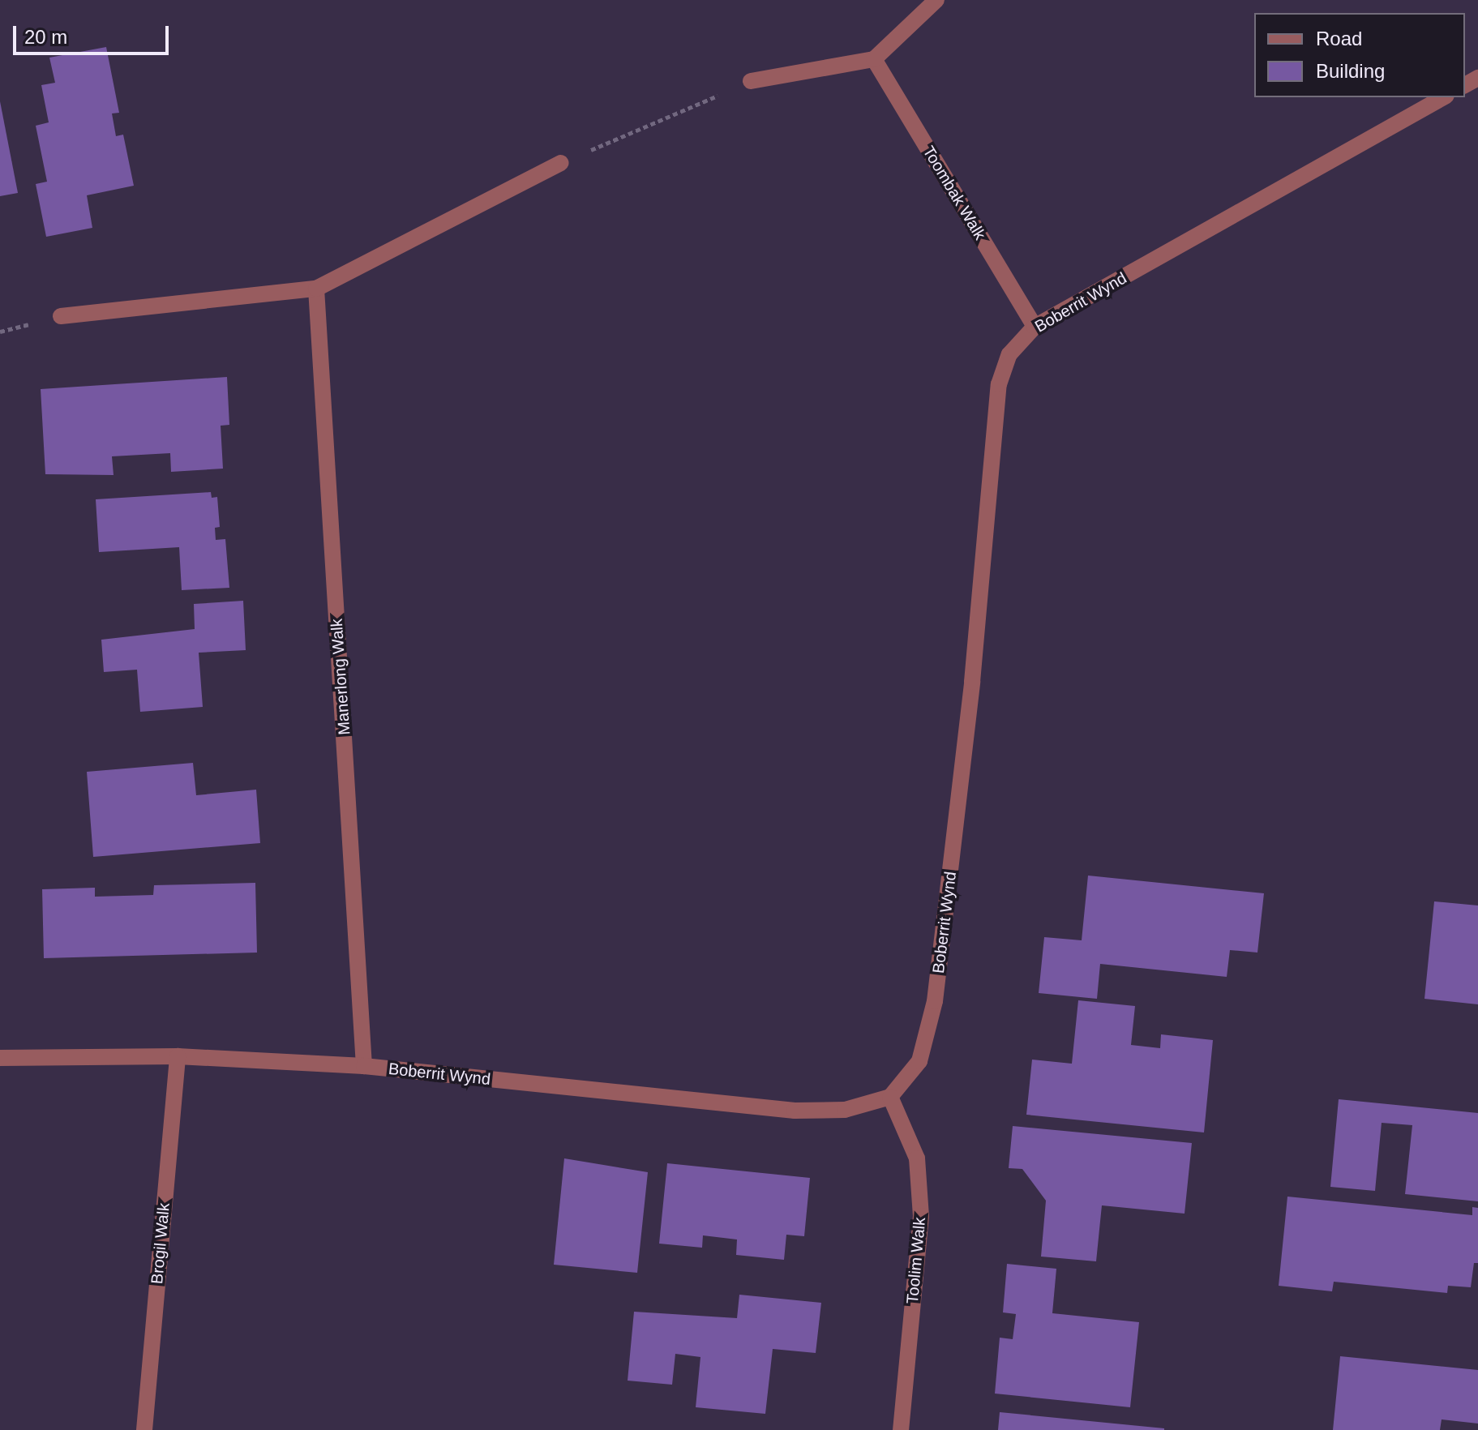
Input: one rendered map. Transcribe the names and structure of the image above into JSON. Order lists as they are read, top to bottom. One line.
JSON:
{"streets":{"street":["Toombak Walk","Boberrit Wynd","Manerlong Walk","Brogil Walk","Toolim Walk"]},"crossings":[["Toombak Walk","Boberrit Wynd"],["Boberrit Wynd","Manerlong Walk"],["Boberrit Wynd","Brogil Walk"],["Boberrit Wynd","Toolim Walk"]],"legend":["Road","Building"],"scale_bar":"20 m"}
